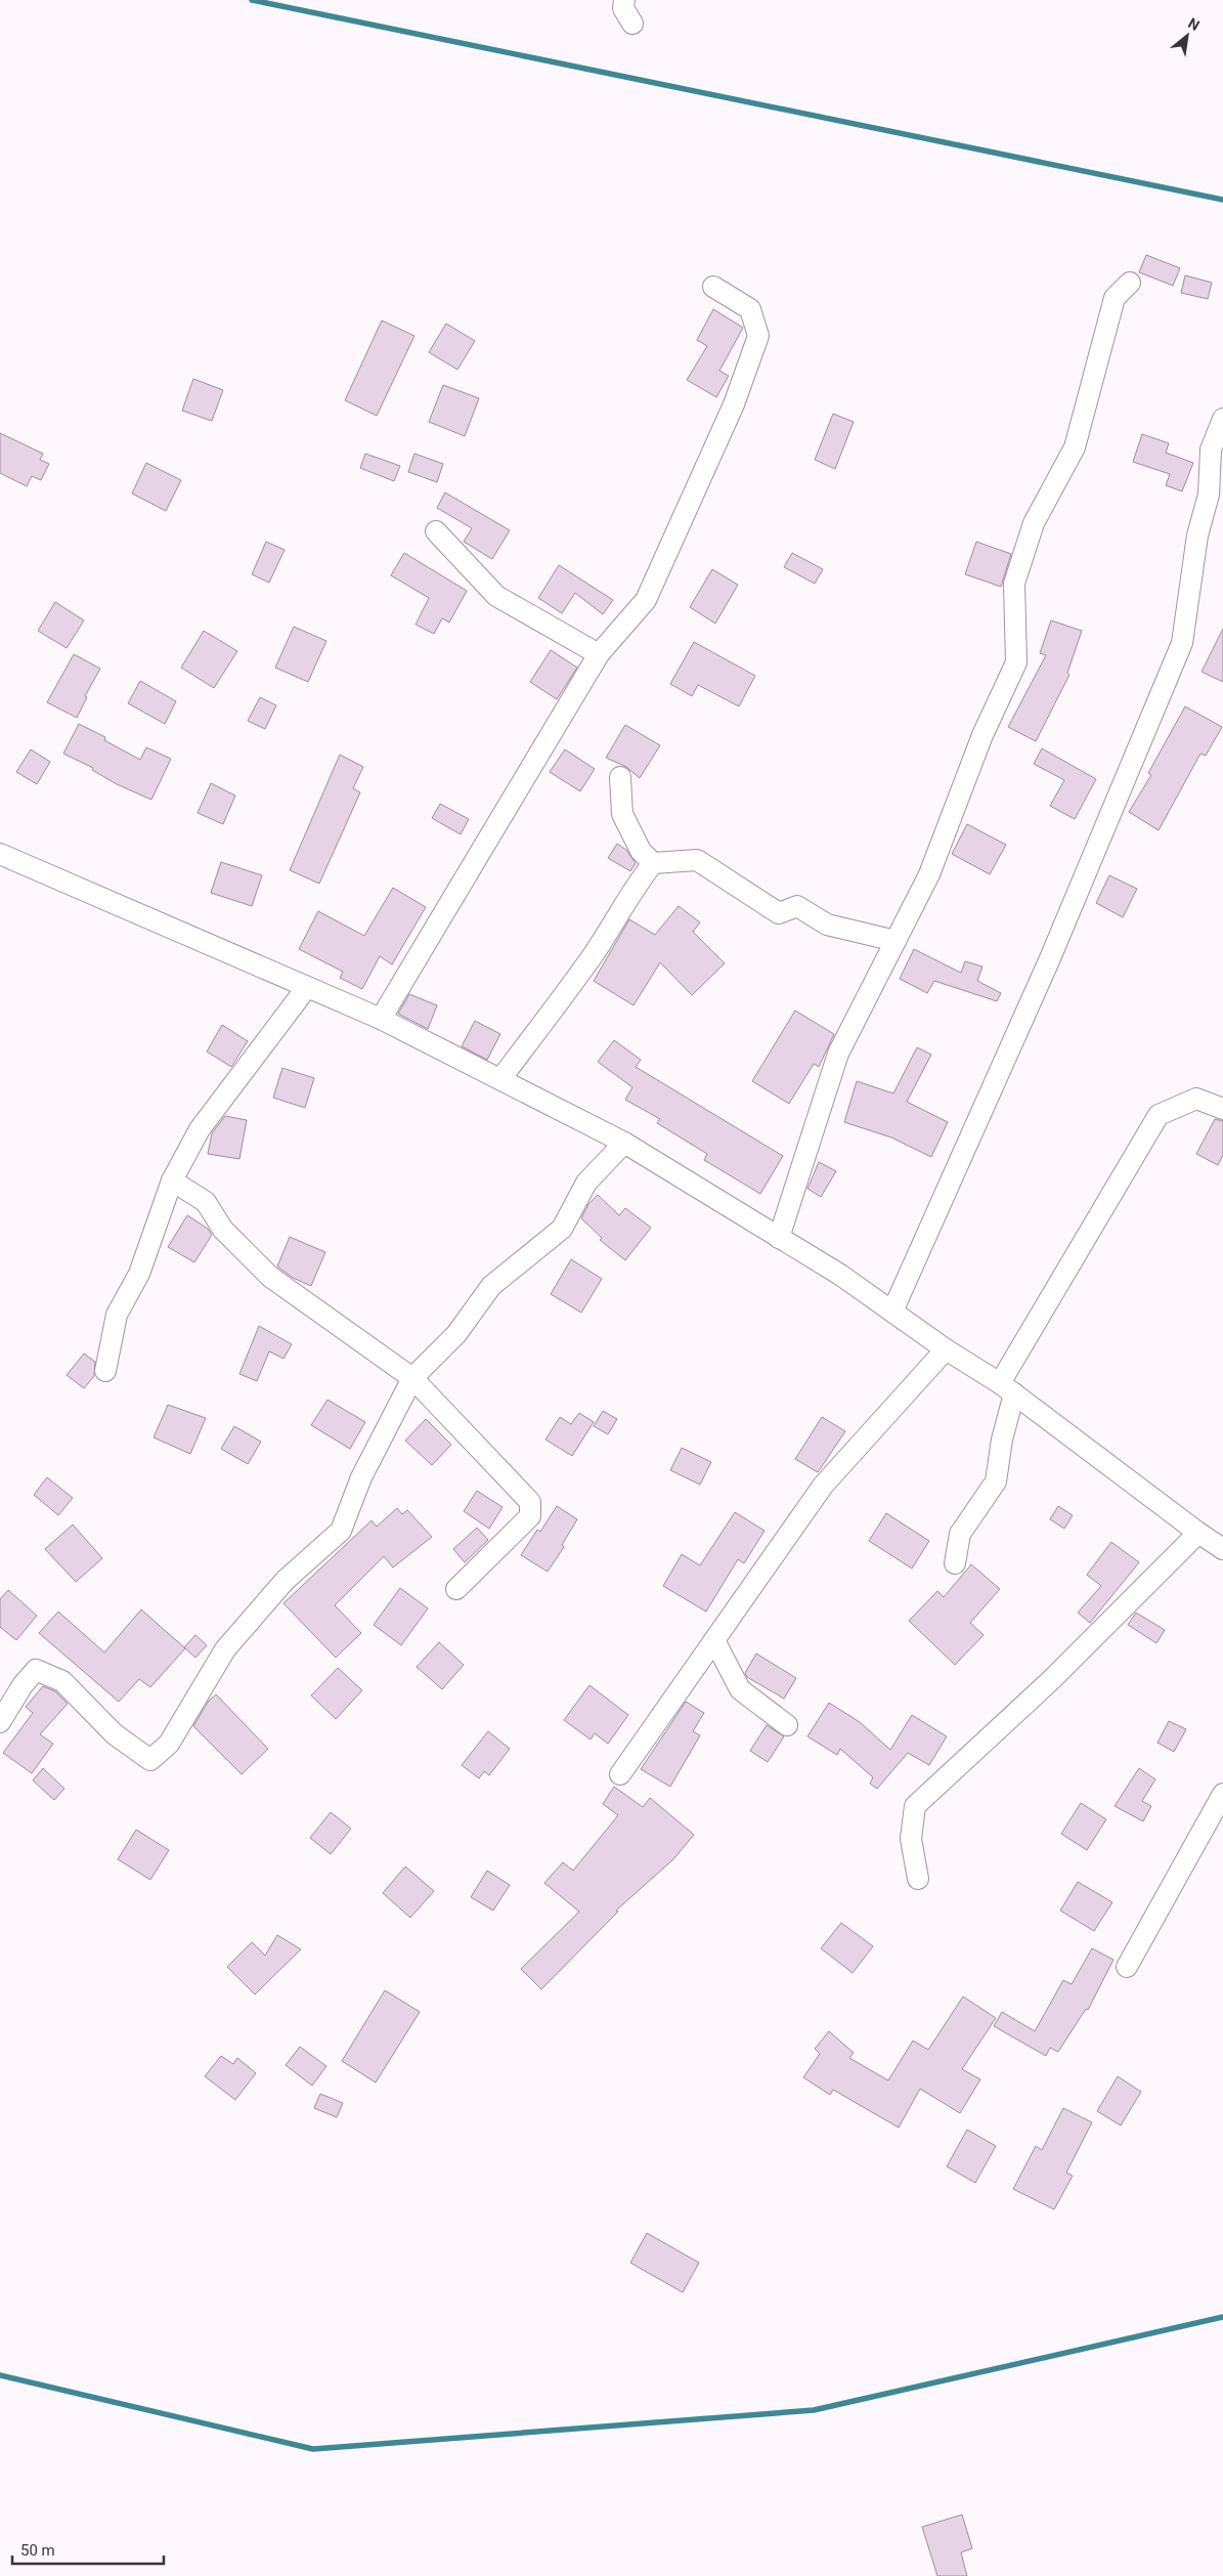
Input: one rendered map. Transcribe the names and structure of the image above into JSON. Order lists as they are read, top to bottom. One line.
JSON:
{"scale_bar":"50 m","north":"top right"}
